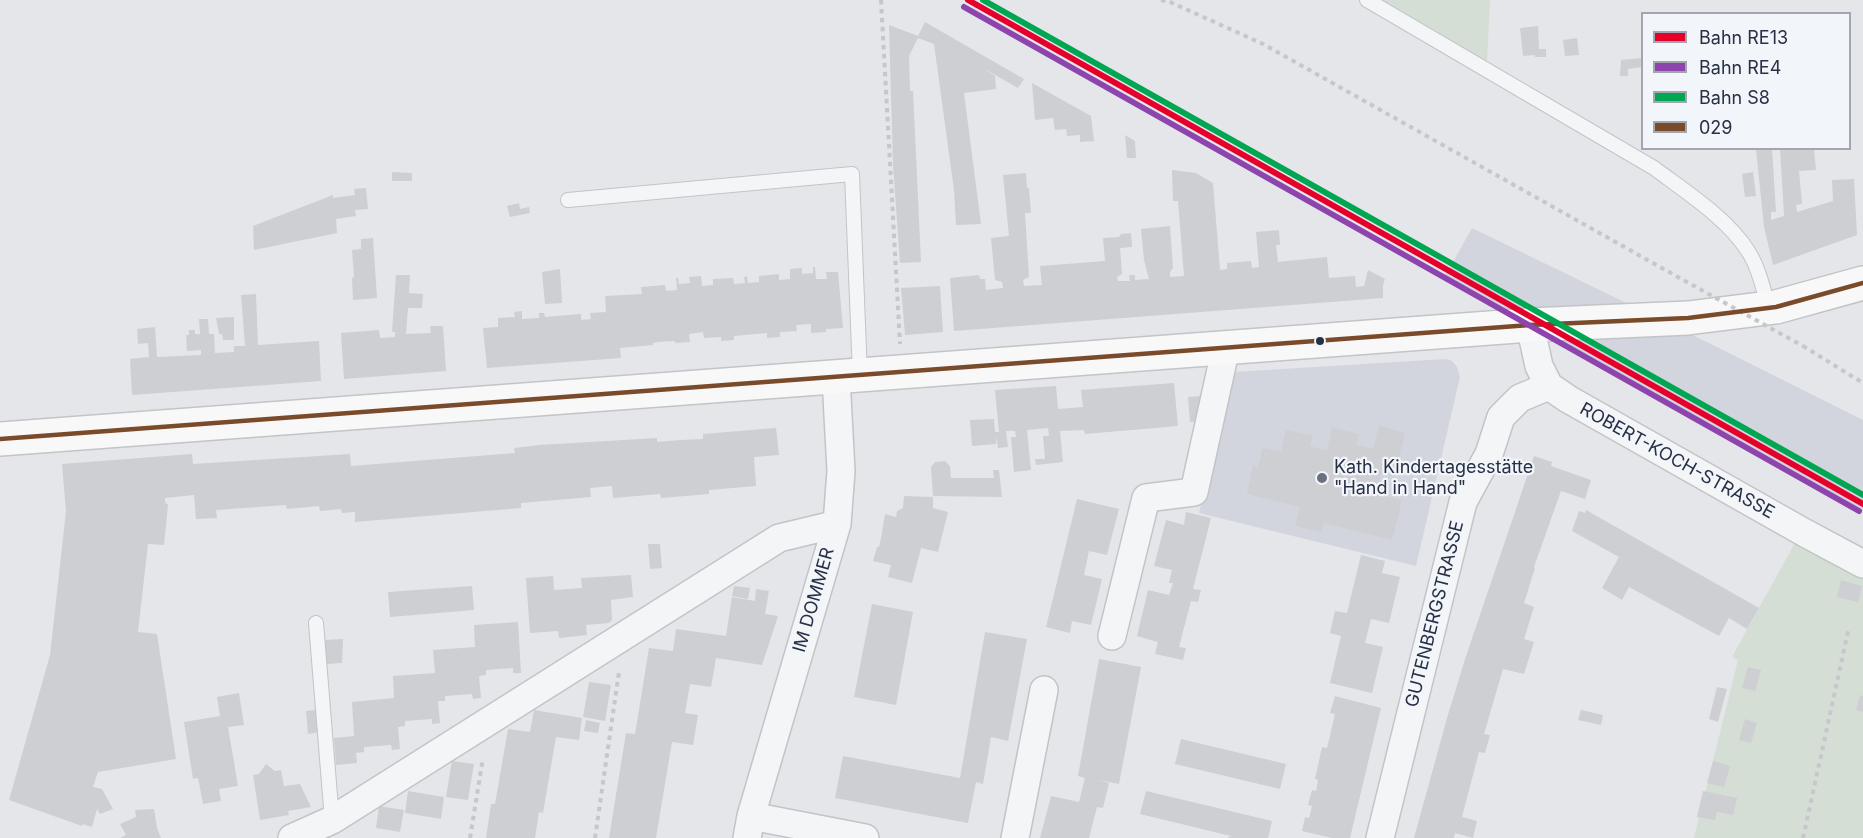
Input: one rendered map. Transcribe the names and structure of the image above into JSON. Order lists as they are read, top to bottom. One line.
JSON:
{"streets":{"street":["ROBERT-KOCH-STRASSE","IM DOMMER","GUTENBERGSTRASSE"]},"crossings":[["ROBERT-KOCH-STRASSE","GUTENBERGSTRASSE"]],"places":["Kath. Kindertagesstätte \"Hand in Hand\""],"lines":["rail line RE13","rail line S8","rail line RE4","transit line 029"],"legend":["Bahn RE13","Bahn RE4","Bahn S8","029"]}
